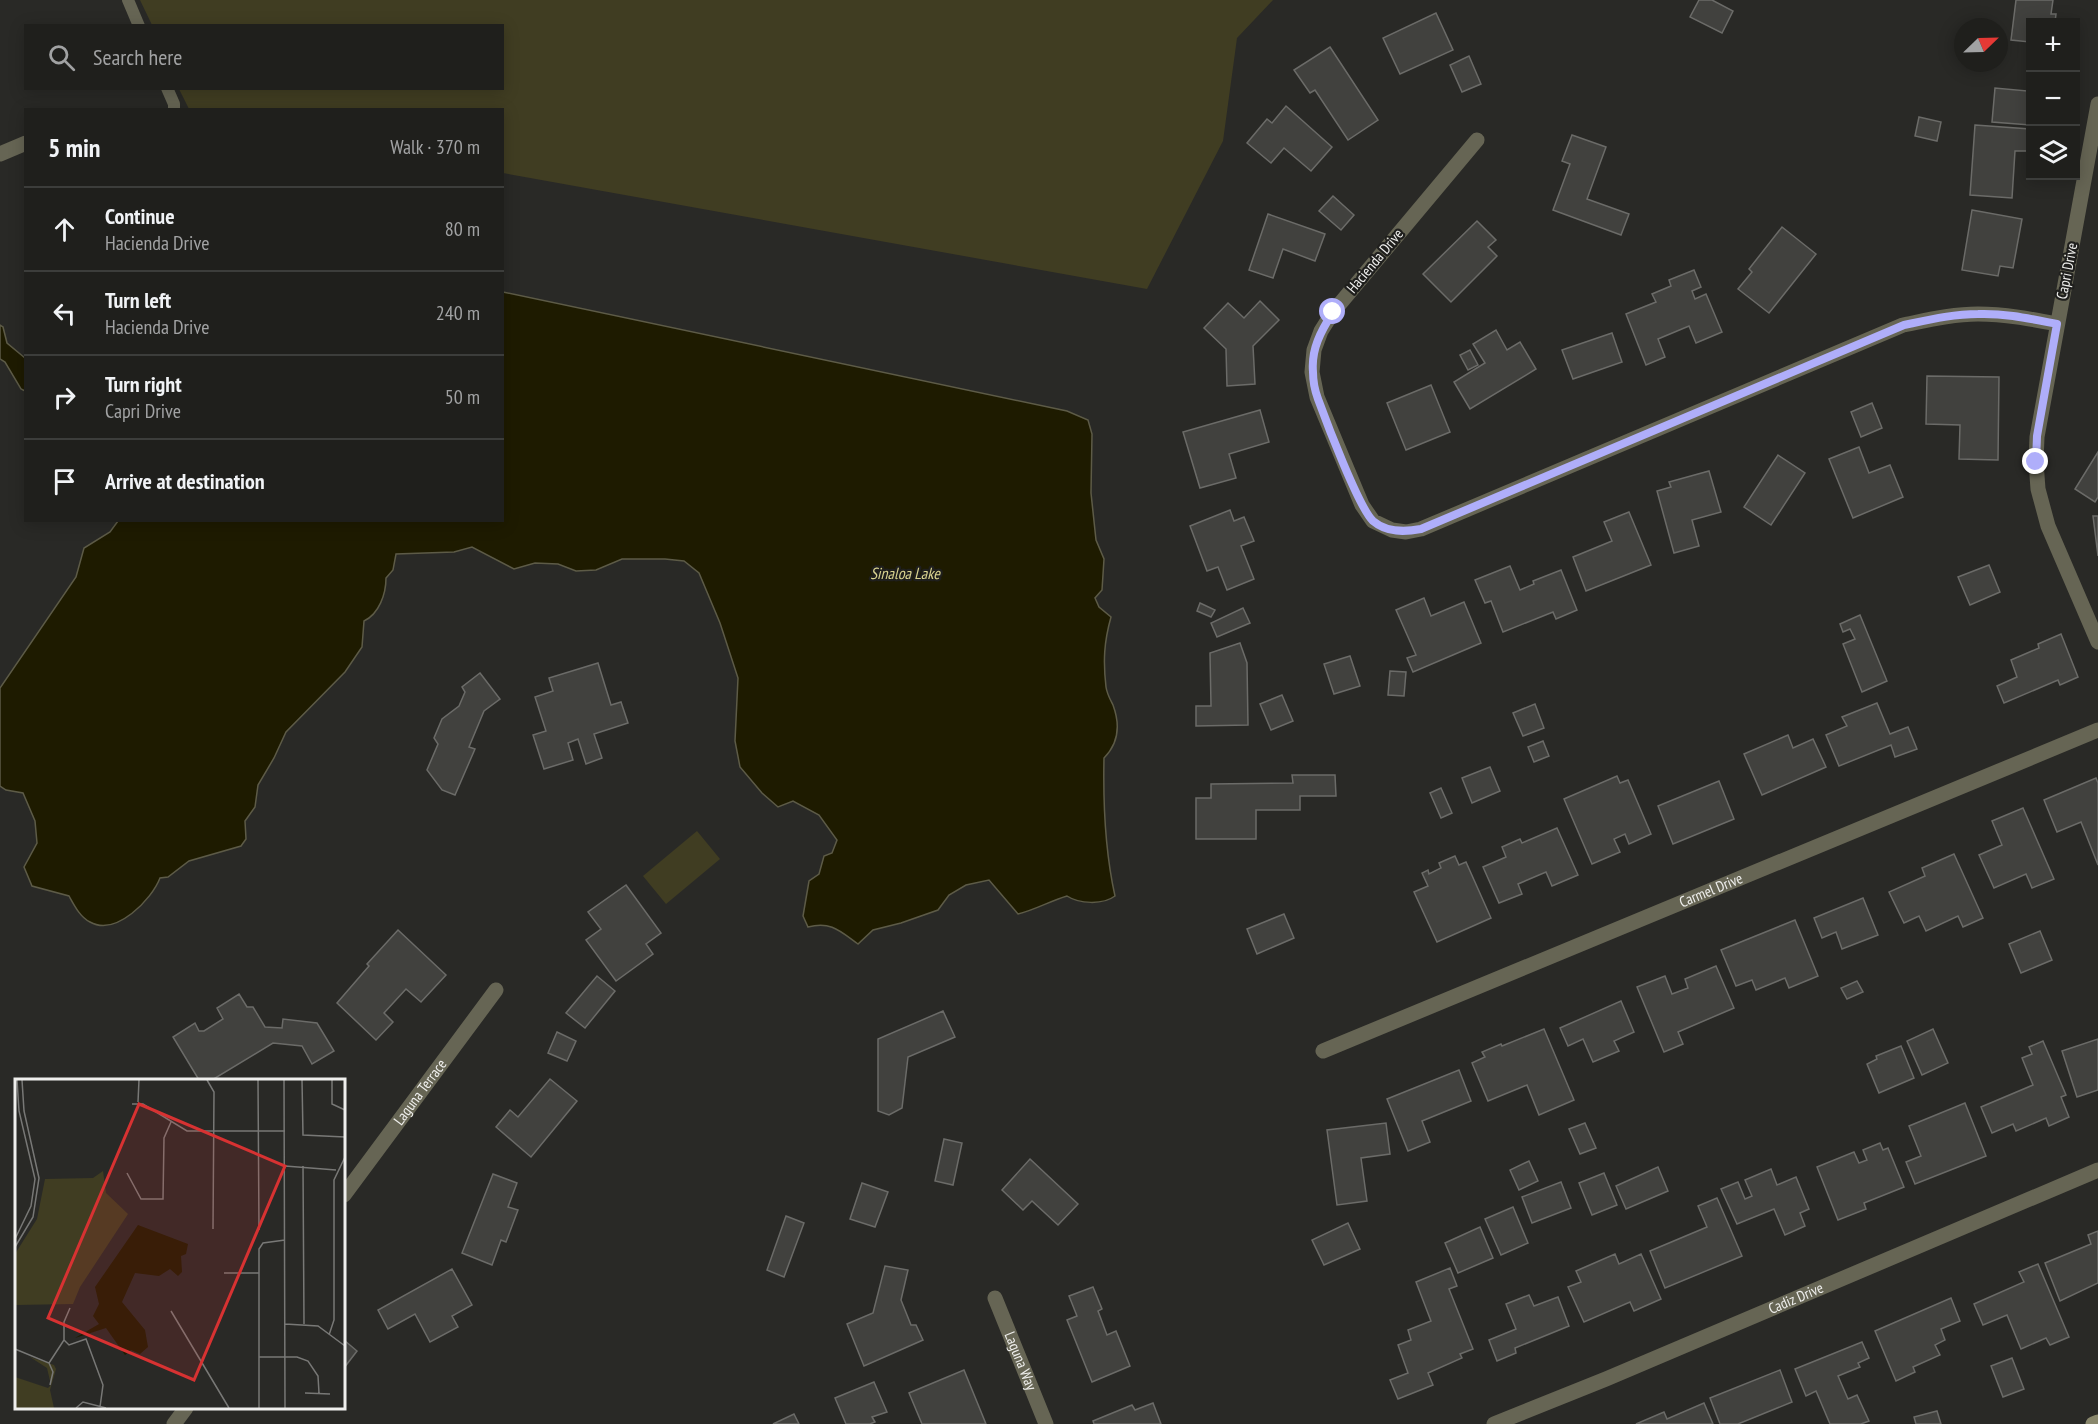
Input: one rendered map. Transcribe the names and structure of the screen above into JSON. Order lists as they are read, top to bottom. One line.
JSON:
{"streets":{"street":["Hacienda Drive","Capri Drive","Carmel Drive","Laguna Terrace","Cadiz Drive","Laguna Way"]},"crossings":[["Hacienda Drive","Capri Drive"]],"water":["Sinaloa Lake"],"north":"top right","page":{"map_buttons":["+","−"],"search":"Search here","heading":["5 min","Walk · 370 m"],"list":[["Continue","Hacienda Drive","80 m"],["Turn left","Hacienda Drive","240 m"],["Turn right","Capri Drive","50 m"],"Arrive at destination"]}}
